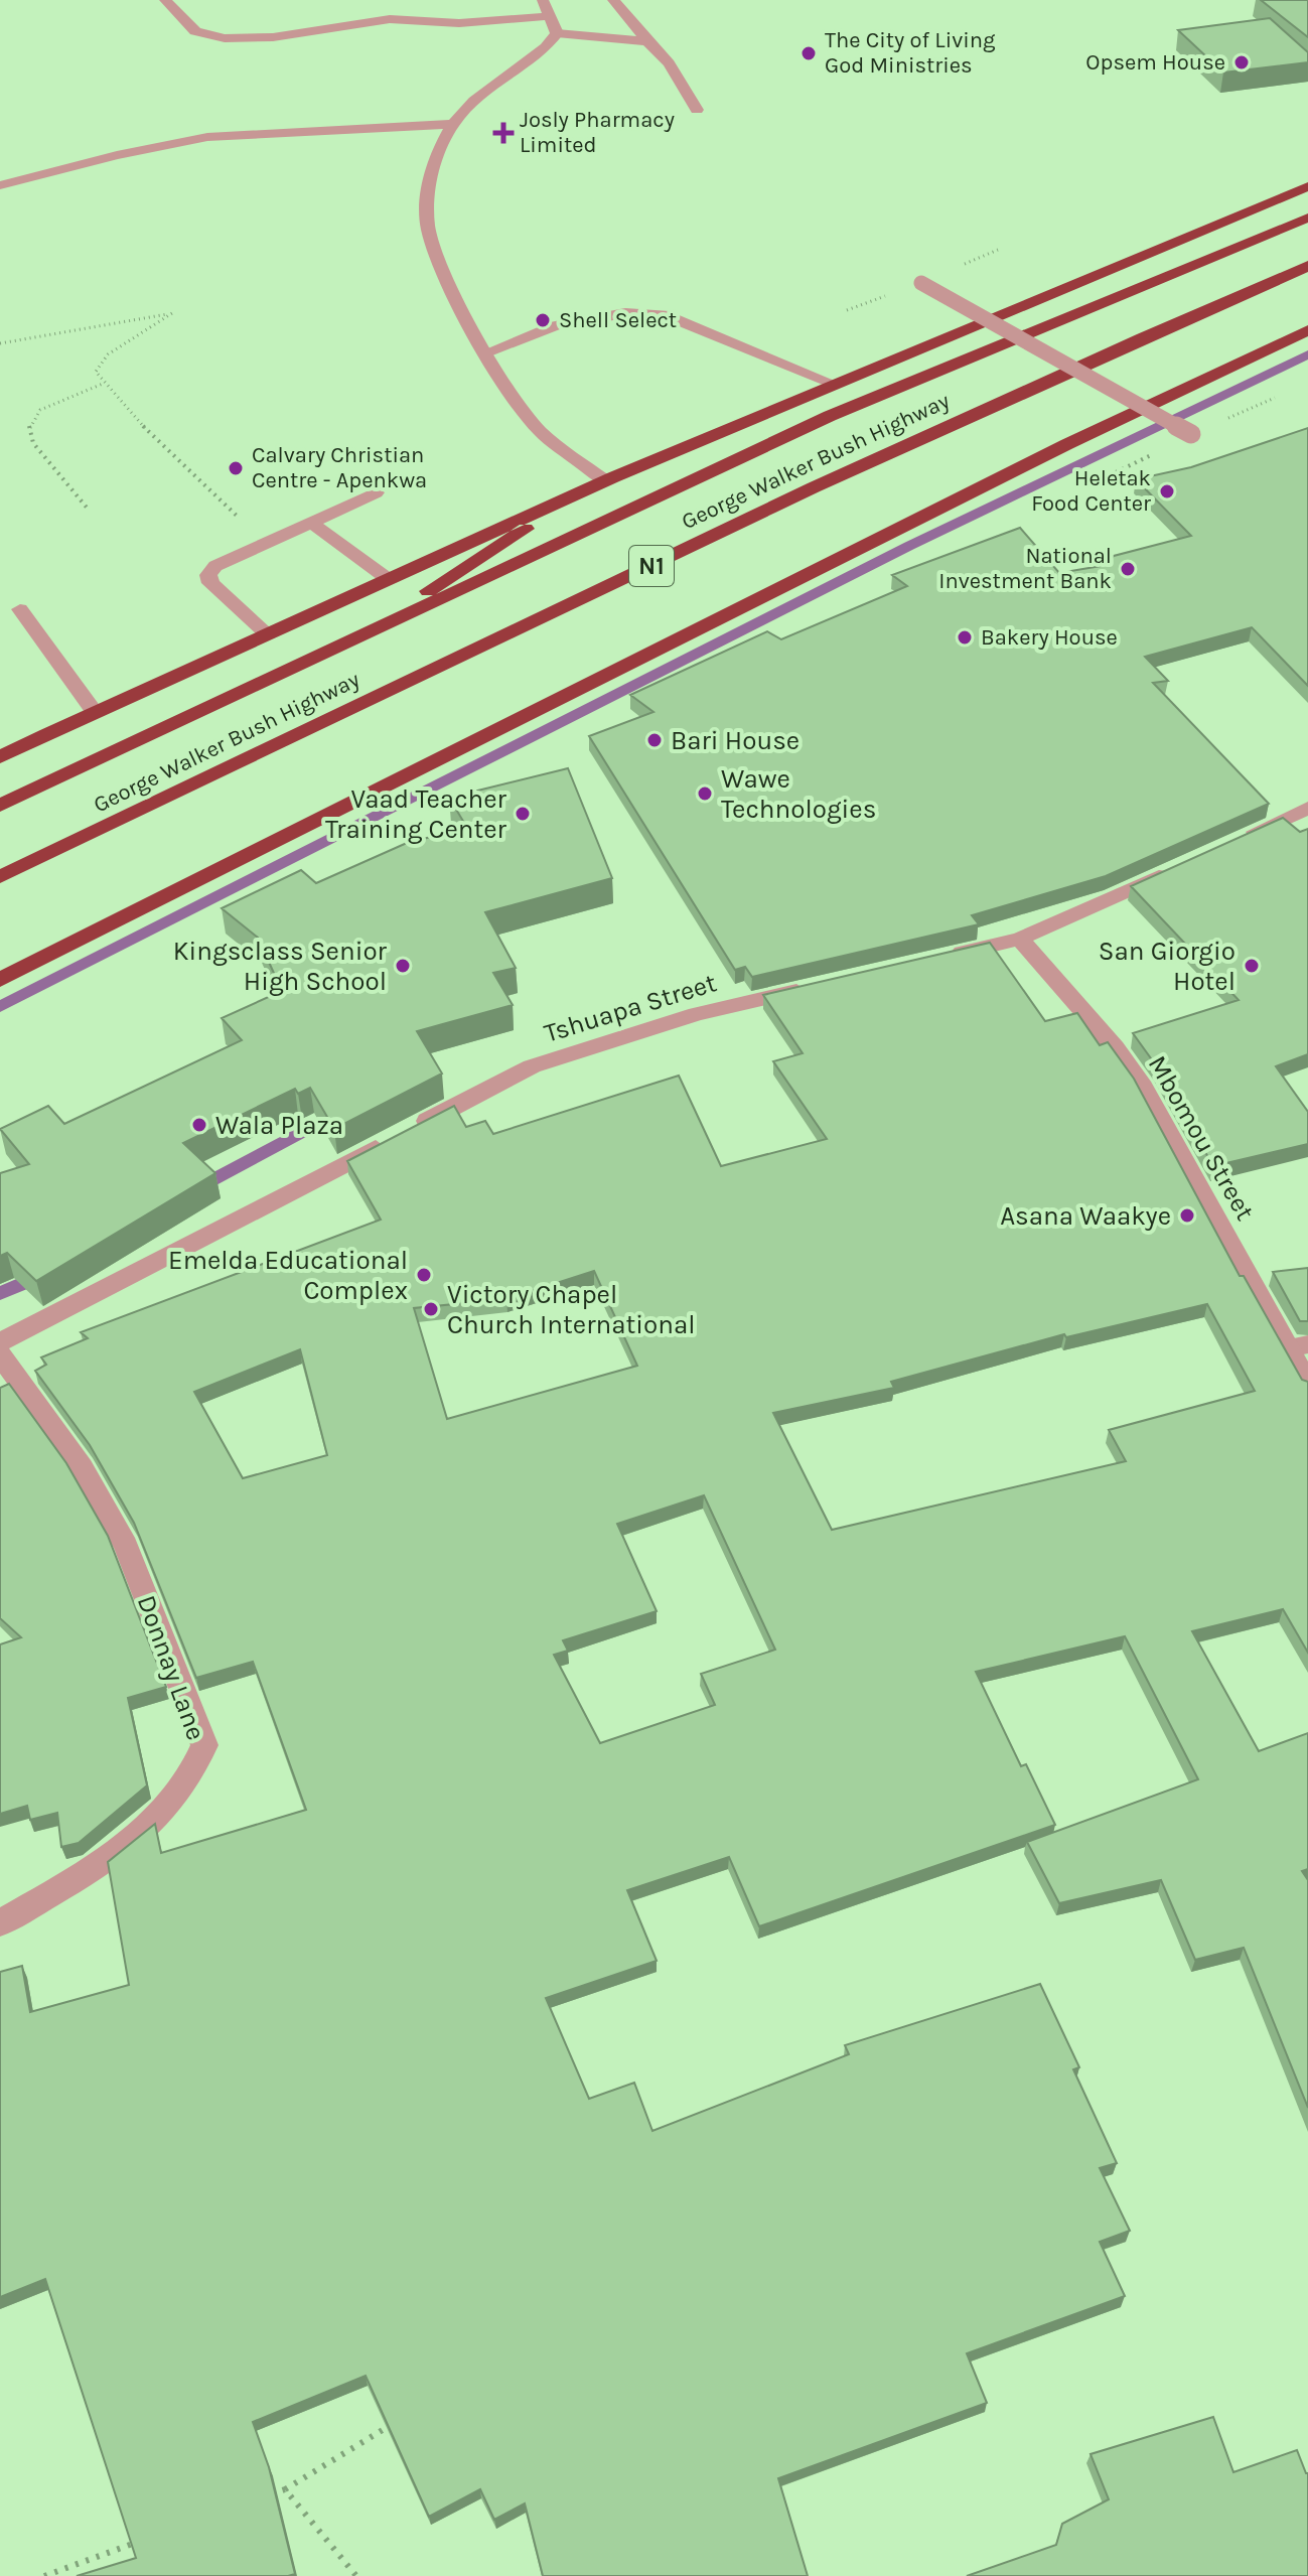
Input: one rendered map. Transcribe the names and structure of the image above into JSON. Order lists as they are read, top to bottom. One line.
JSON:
{"streets":{"highway":["George Walker Bush Highway","N1"],"street":["Tshuapa Street","Mbomou Street","Donnay Lane"]},"places":{"other":["The City of Living God Ministries","Opsem House","Shell Select","Calvary Christian Centre - Apenkwa","Heletak Food Center","National Investment Bank","Bakery House","Bari House","Wawe Technologies","Vaad Teacher Training Center","Kingsclass Senior High School","San Giorgio Hotel","Wala Plaza","Asana Waakye","Emelda Educational Complex","Victory Chapel Church International"],"health":["Josly Pharmacy Limited"]}}
